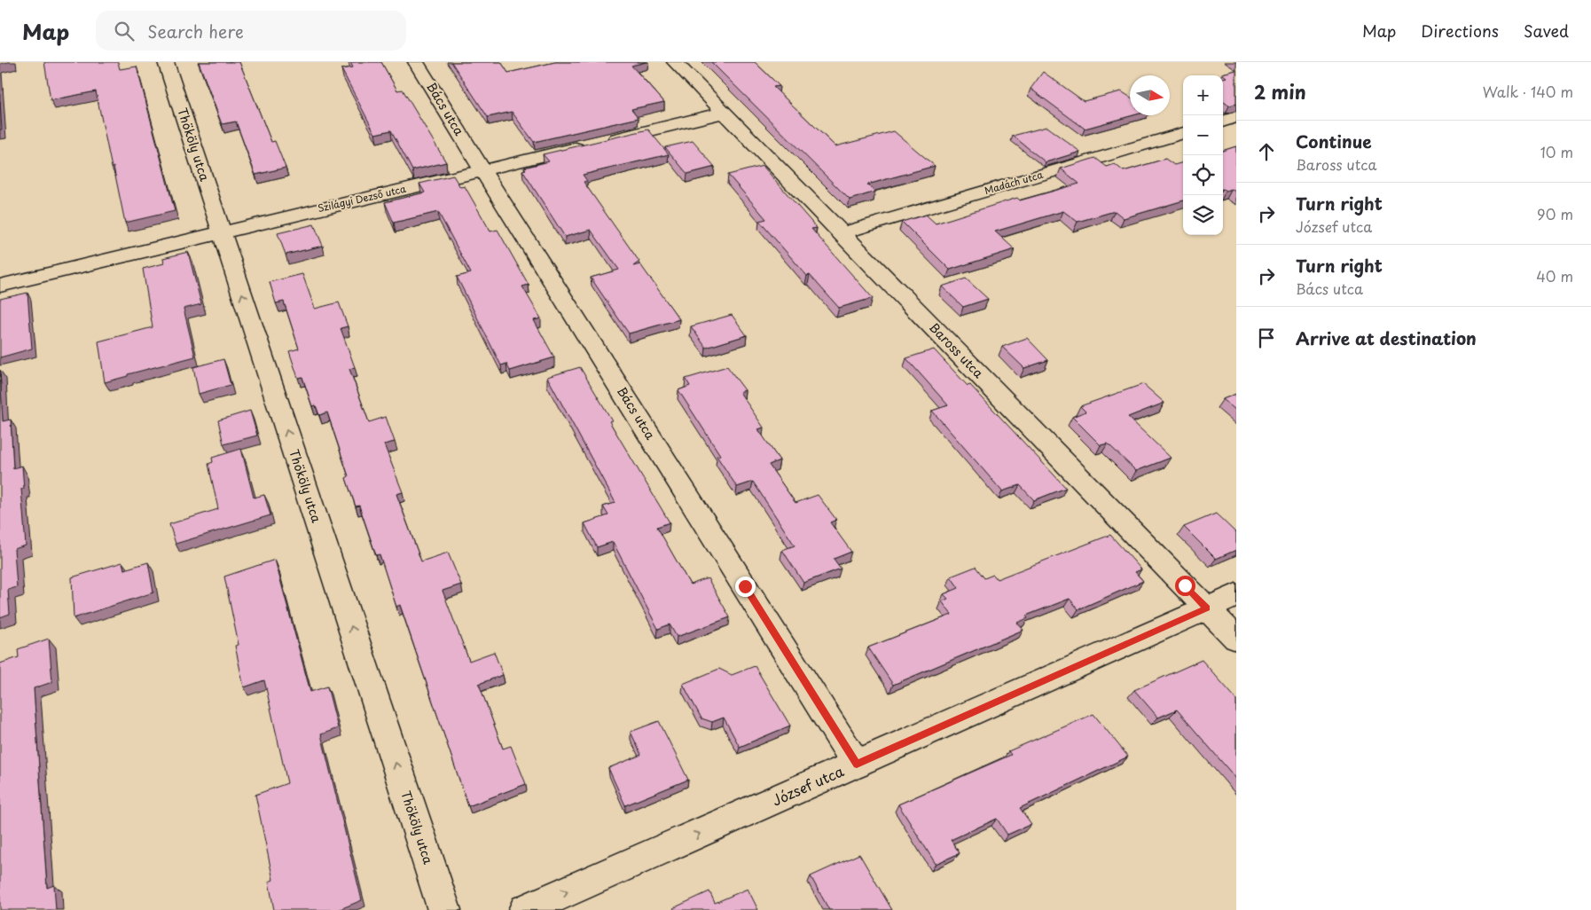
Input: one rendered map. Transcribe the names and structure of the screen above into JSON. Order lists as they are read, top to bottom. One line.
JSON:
{"streets":{"street":["Bács utca","Thököly utca","Madách utca","Szilágyi Dezső utca","Baross utca","József utca"]},"crossings":[["Bács utca","Szilágyi Dezső utca"],["Bács utca","József utca"],["Thököly utca","Szilágyi Dezső utca"],["Madách utca","Baross utca"],["Szilágyi Dezső utca","Baross utca"],["Baross utca","József utca"]],"one_way":["Thököly utca","József utca"],"north":"right","page":{"header":"Map","search":"Search here","nav":["Map","Directions","Saved"],"heading":["2 min","Walk · 140 m"],"map_buttons":["+","−"],"list":[["Continue","Baross utca","10 m"],["Turn right","József utca","90 m"],["Turn right","Bács utca","40 m"],"Arrive at destination"]}}
